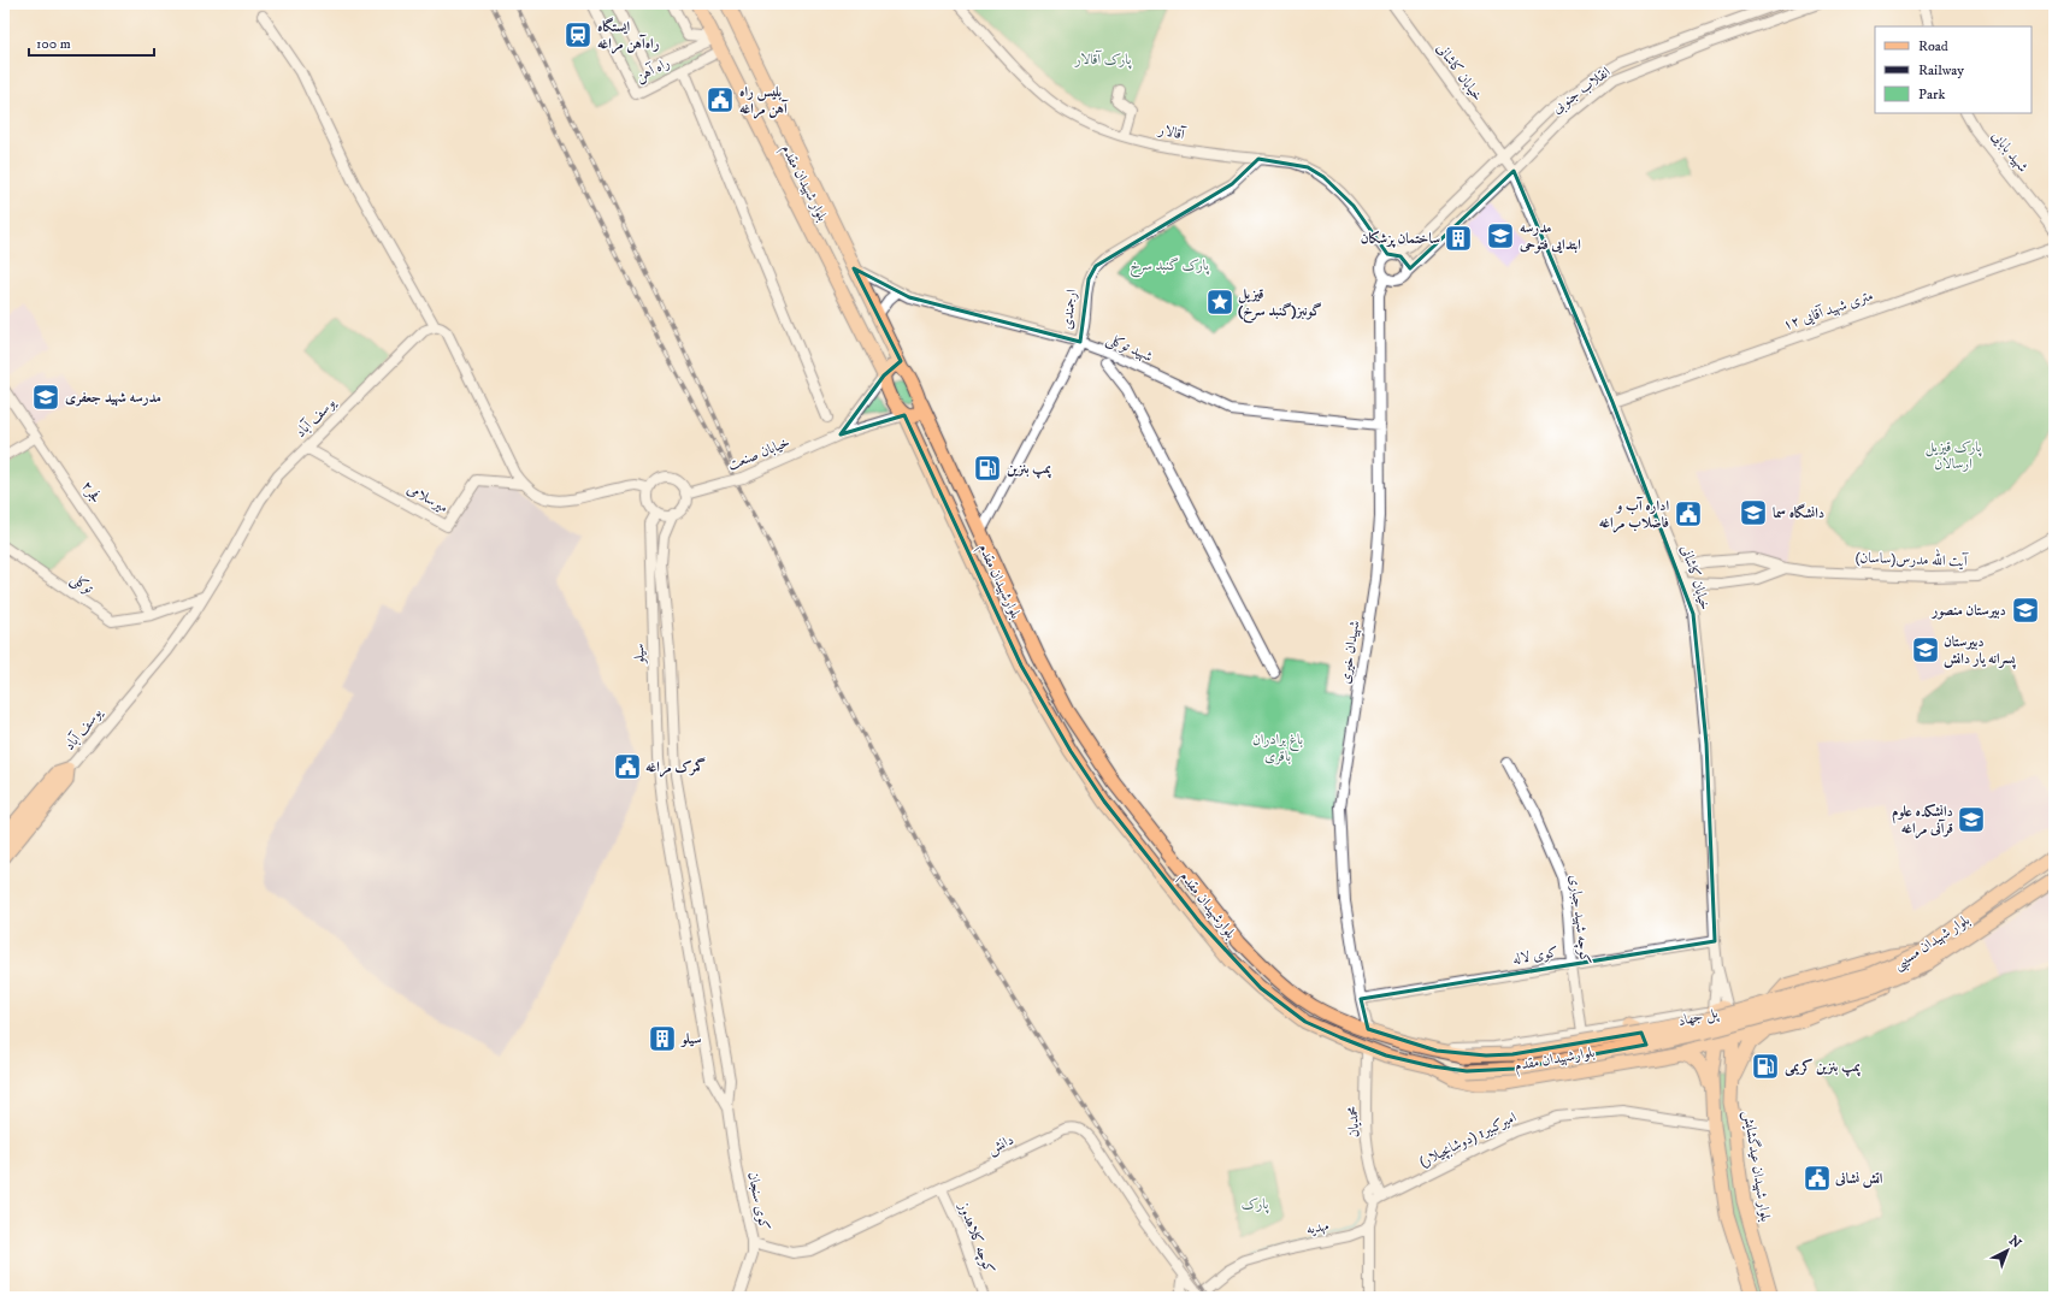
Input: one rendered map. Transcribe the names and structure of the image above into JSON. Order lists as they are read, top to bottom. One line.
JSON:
{"streets":{"main road":["بلوار شهیدان مقدم","بلوارشهیدان مقدم","بلوار شهیدان مسیبی","پل جهاد","بلوار شهیدان عیدگشایش"],"street":["راه آهن","خیابان کاشانی","انقلاب جنوبی","آقالار","شهید بابایی","ارجمندی","۱۲ متری شهید آقایی","شهید توکلی","یوسف آباد","خیابان صنعت","فجر۲","میرسلامی","آیت الله مدرس(ساسان)","توکلی","شهیدان خیری","سیلو","کوچه شهید جباری","کوی لاله","محمدیان","امیرکبیر1 (دوشابچیلار)","دانش","کوی سنجان","مهدیه","کوچه کلاهدوز"]},"crossings":[["راه آهن","بلوار شهیدان مقدم"],["خیابان کاشانی","انقلاب جنوبی"],["خیابان کاشانی","۱۲ متری شهید آقایی"],["خیابان کاشانی","آیت الله مدرس(ساسان)"],["خیابان کاشانی","کوی لاله"],["خیابان کاشانی","بلوار شهیدان عیدگشایش"],["انقلاب جنوبی","آقالار"],["انقلاب جنوبی","شهیدان خیری"],["آقالار","ارجمندی"],["آقالار","شهیدان خیری"],["بلوار شهیدان مقدم","شهید توکلی"],["بلوار شهیدان مقدم","خیابان صنعت"],["بلوار شهیدان مقدم","بلوارشهیدان مقدم"],["ارجمندی","شهید توکلی"],["ارجمندی","بلوارشهیدان مقدم"],["شهید توکلی","شهیدان خیری"],["یوسف آباد","میرسلامی"],["یوسف آباد","توکلی"],["خیابان صنعت","بلوارشهیدان مقدم"],["خیابان صنعت","سیلو"],["فجر۲","توکلی"],["بلوارشهیدان مقدم","شهیدان خیری"],["بلوارشهیدان مقدم","بلوار شهیدان مسیبی"],["بلوارشهیدان مقدم","پل جهاد"],["بلوارشهیدان مقدم","محمدیان"],["بلوارشهیدان مقدم","بلوار شهیدان عیدگشایش"],["شهیدان خیری","کوی لاله"],["سیلو","کوی سنجان"],["کوچه شهید جباری","کوی لاله"],["بلوار شهیدان مسیبی","پل جهاد"],["بلوار شهیدان مسیبی","بلوار شهیدان عیدگشایش"],["محمدیان","امیرکبیر1 (دوشابچیلار)"],["دانش","کوی سنجان"],["دانش","مهدیه"],["دانش","کوچه کلاهدوز"]],"parks":["پارک آقالار","پارک گنبد سرخ","پارک قیزیل ارسالان","باغ برادران باقری","پارک"],"places":{"station":["ایستگاه راه‌آهن مراغه"],"public building":["پلیس راه آهن مراغه","اداره آب و فاضلاب مراغه","گمرک مراغه","اتش نشانی"],"school or university":["مدرسه ابتدایی فتوحی","مدرسه شهید جعفری","دانشگاه سما","دبیرستان منصور","دبیرستان پسرانه یار دانش","دانشکده علوم قرآنی مراغه"],"building":["ساختمان پزشکان","سیلو"],"place":["قیزیل گونبز(گنبد سرخ)"],"fuel station":["پمپ بنزین","پمپ بنزین کریمی"]},"legend":["Road","Railway","Park"],"scale_bar":"100 m","north":"top right"}
